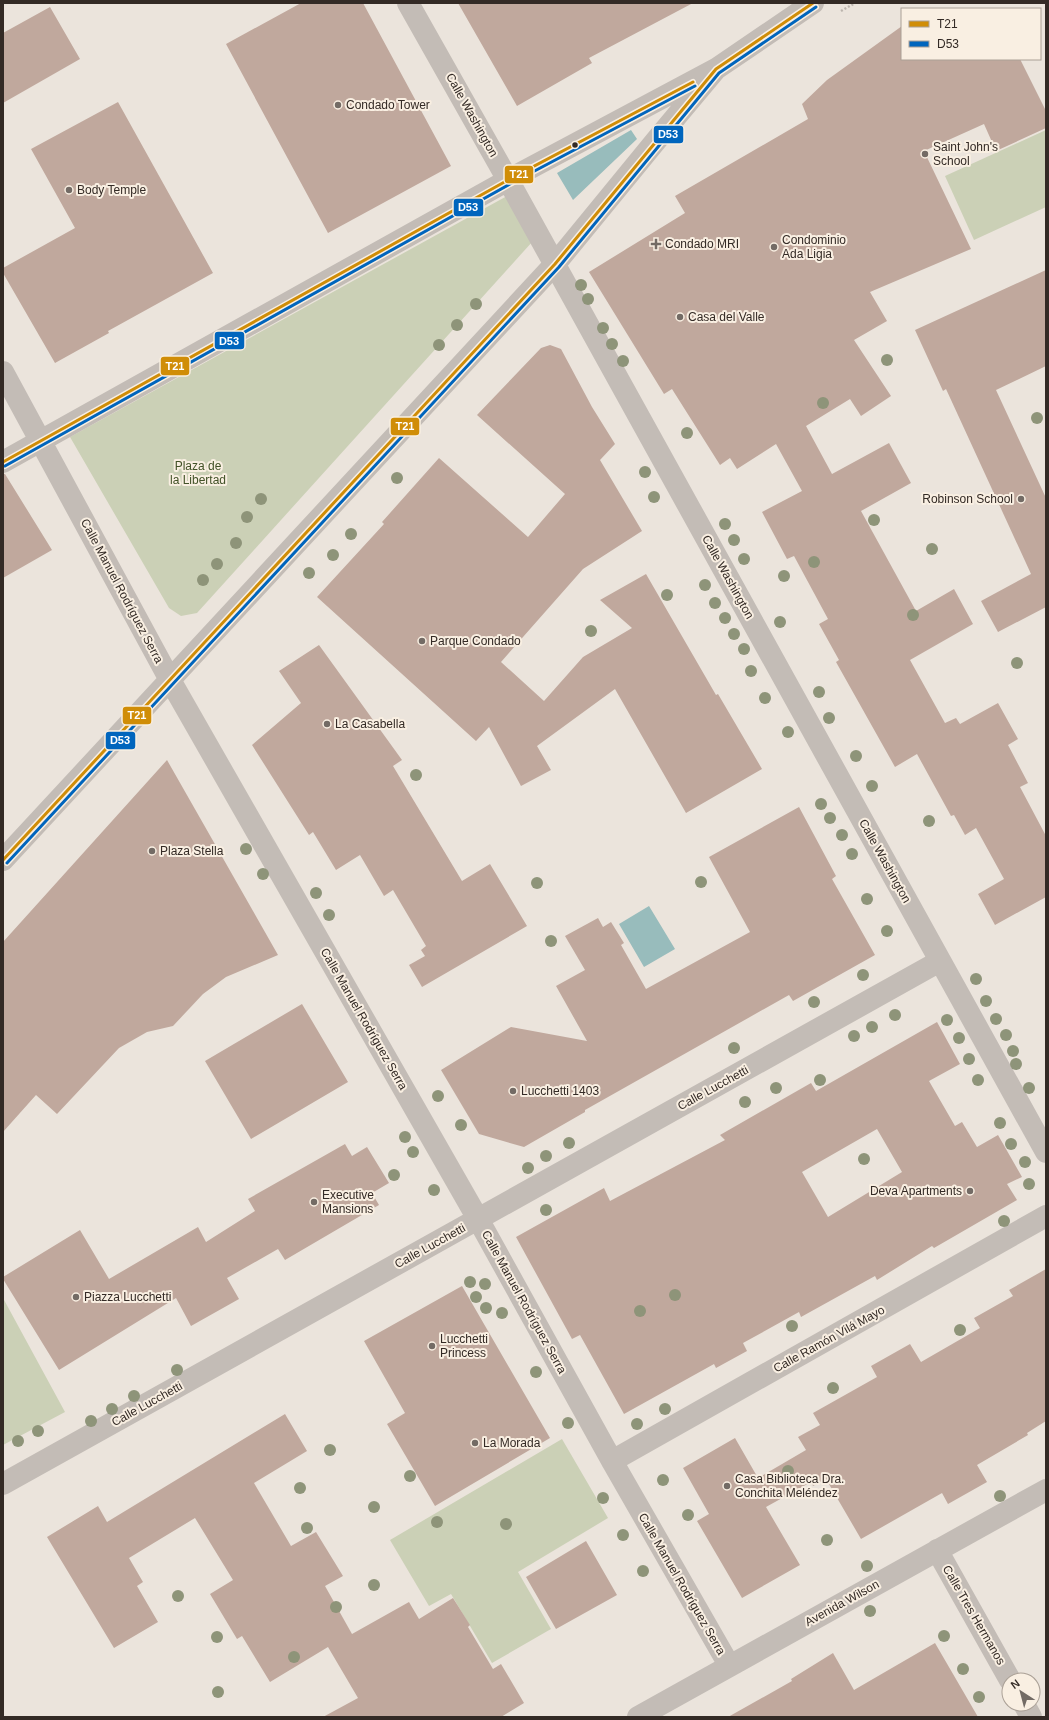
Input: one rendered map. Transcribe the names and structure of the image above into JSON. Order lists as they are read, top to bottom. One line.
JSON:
{"streets":{"street":["Calle Washington","Calle Manuel Rodríguez Serra","Calle Lucchetti","Calle Ramón Vilá Mayo","Avenida Wilson","Calle Tres Hermanos"]},"crossings":[["Calle Washington","Calle Lucchetti"],["Calle Manuel Rodríguez Serra","Calle Lucchetti"],["Calle Manuel Rodríguez Serra","Calle Ramón Vilá Mayo"],["Calle Manuel Rodríguez Serra","Avenida Wilson"],["Avenida Wilson","Calle Tres Hermanos"]],"parks":["Plaza de la Libertad"],"places":{"other":["Condado Tower","Saint John's School","Body Temple","Condominio Ada Ligia","Casa del Valle","Robinson School","Parque Condado","La Casabella","Plaza Stella","Lucchetti 1403","Deva Apartments","Executive Mansions","Piazza Lucchetti","Lucchetti Princess","La Morada","Casa Biblioteca Dra. Conchita Meléndez"],"health":["Condado MRI"]},"lines":["transit line T21","transit line D53"],"legend":["T21","D53"],"north":"top left"}
